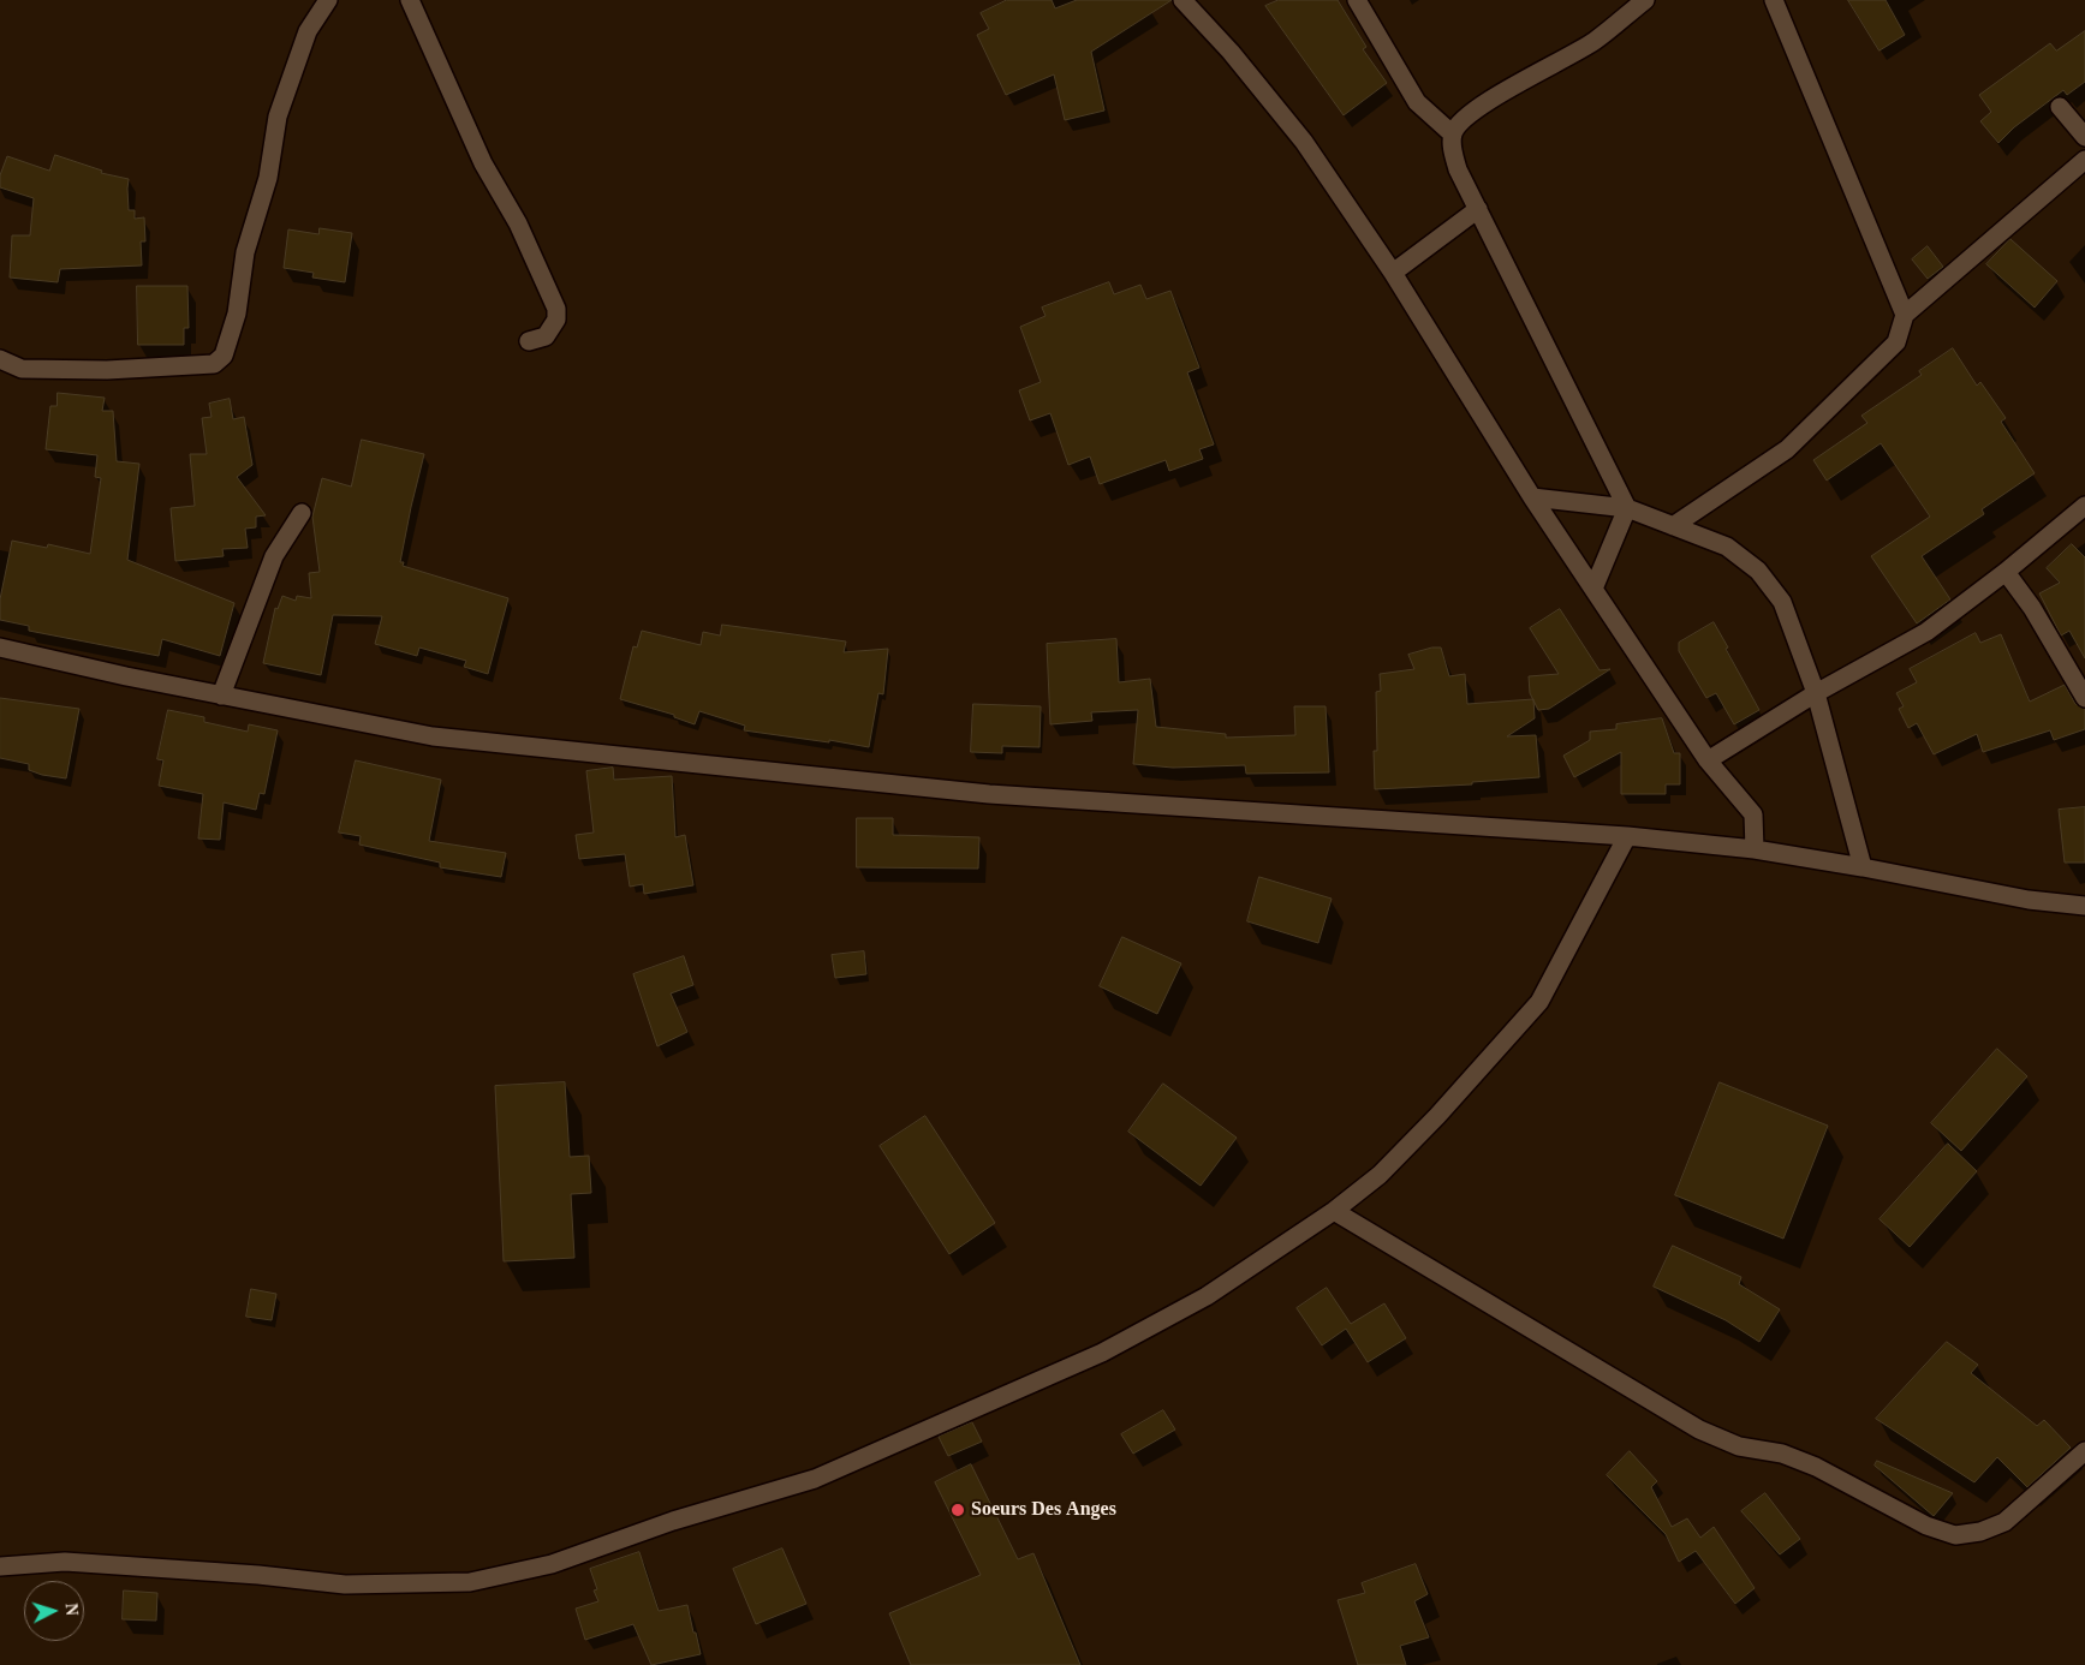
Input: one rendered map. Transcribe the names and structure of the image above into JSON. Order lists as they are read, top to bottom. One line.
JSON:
{"places":["Soeurs Des Anges"],"north":"right"}
